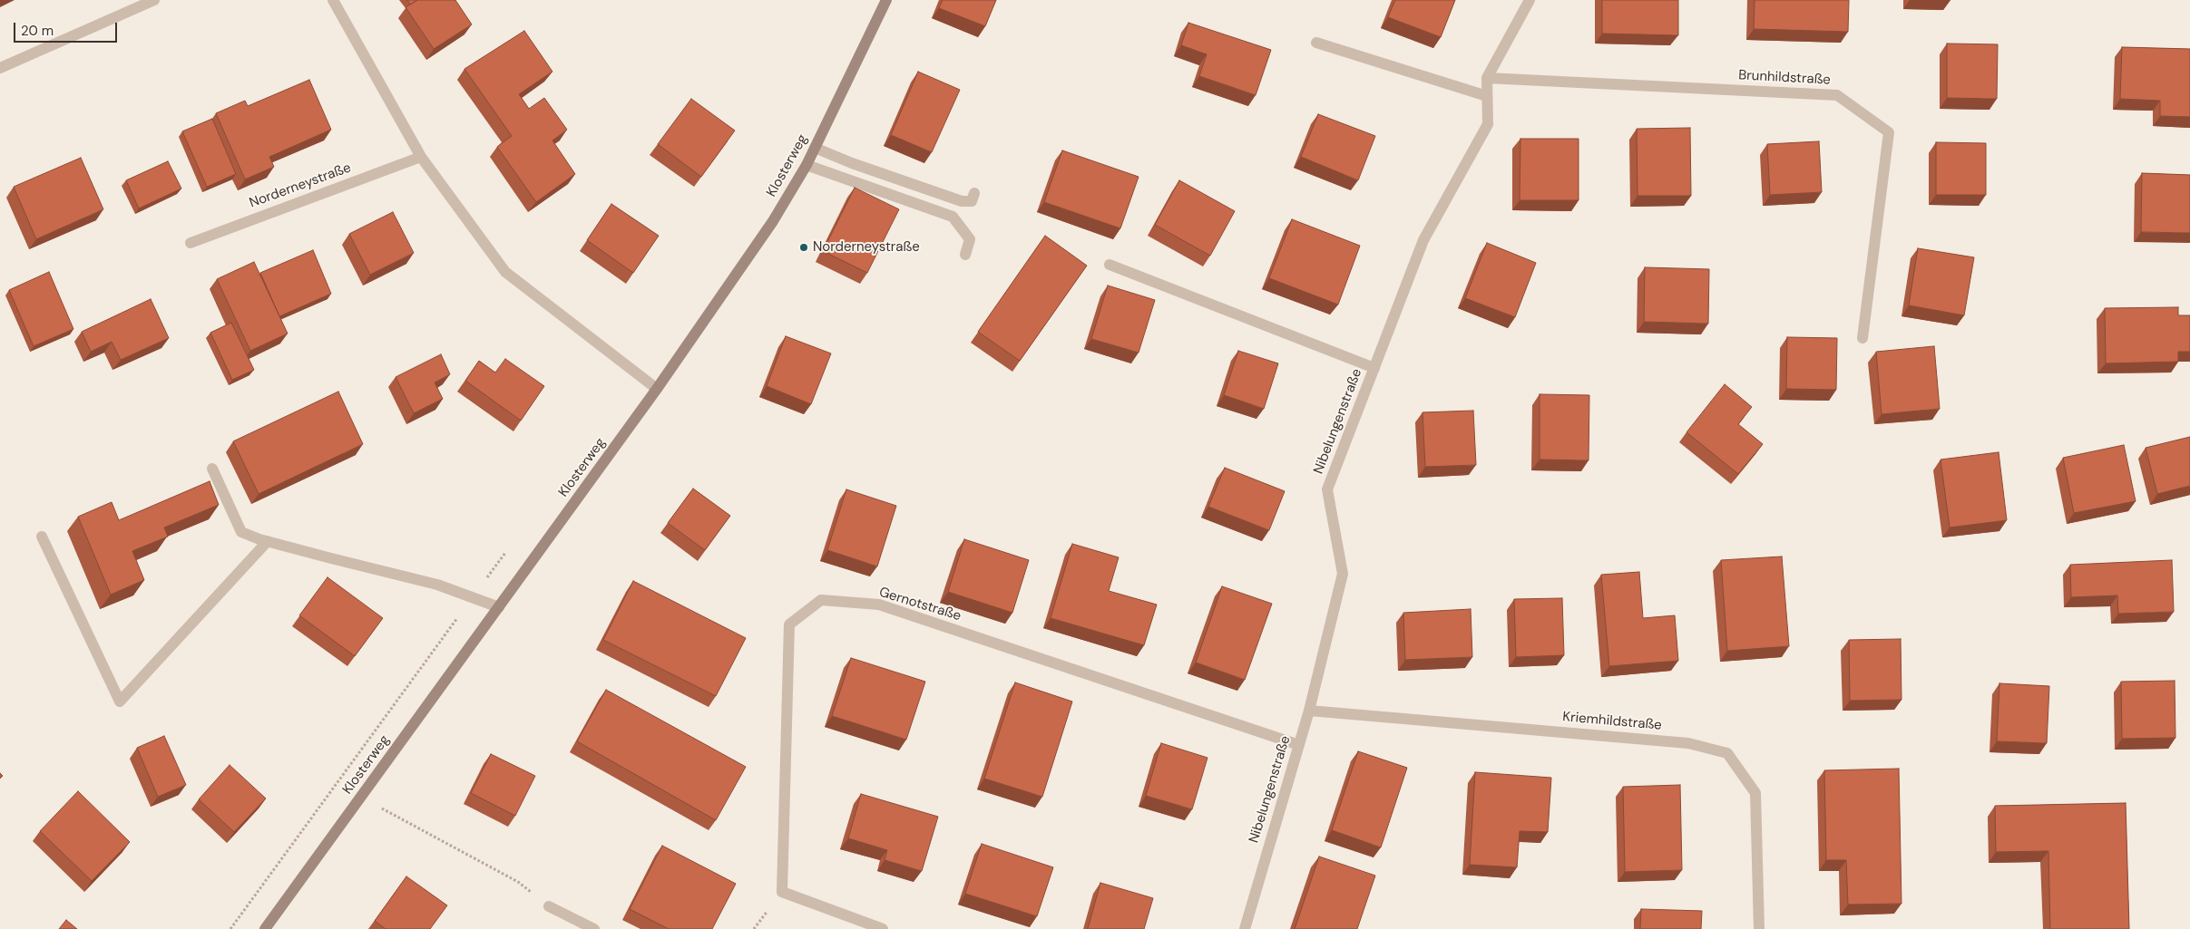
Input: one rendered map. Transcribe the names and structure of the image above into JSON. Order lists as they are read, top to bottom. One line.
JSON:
{"streets":{"street":["Brunhildstraße","Klosterweg","Norderneystraße","Nibelungenstraße","Gernotstraße","Kriemhildstraße"]},"crossings":[["Brunhildstraße","Nibelungenstraße"],["Nibelungenstraße","Gernotstraße"],["Nibelungenstraße","Kriemhildstraße"]],"places":["Norderneystraße"],"scale_bar":"20 m"}
